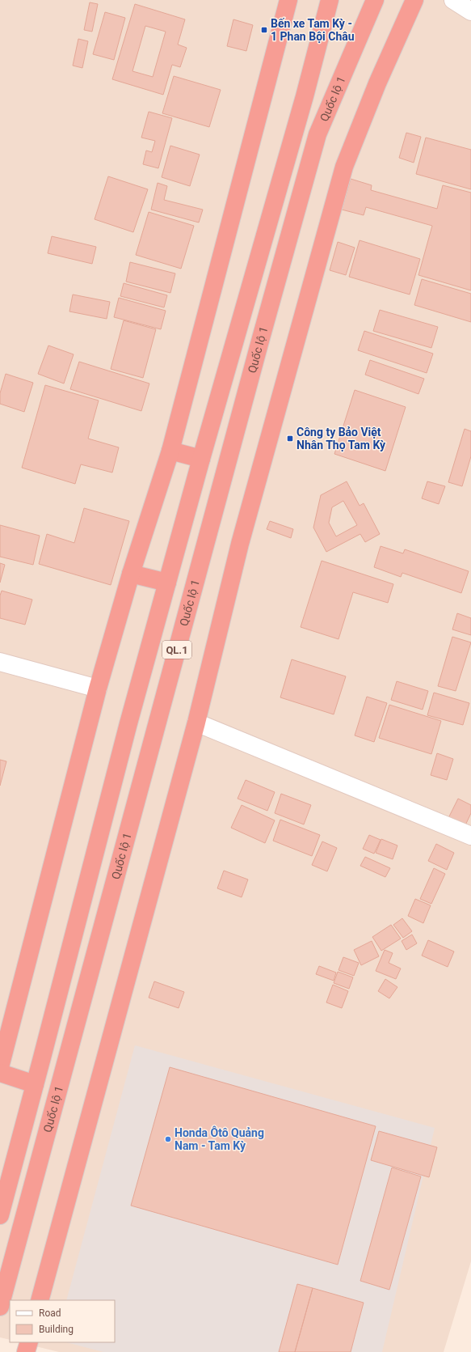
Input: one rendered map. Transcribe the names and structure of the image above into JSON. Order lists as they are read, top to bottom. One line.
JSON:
{"streets":{"highway":["Quốc lộ 1","QL.1"]},"places":{"transit":["Bến xe Tam Kỳ - 1 Phan Bội Châu","Công ty Bảo Việt Nhân Thọ Tam Kỳ"],"other":["Honda Ôtô Quảng Nam - Tam Kỳ"]},"legend":["Road","Building"]}
